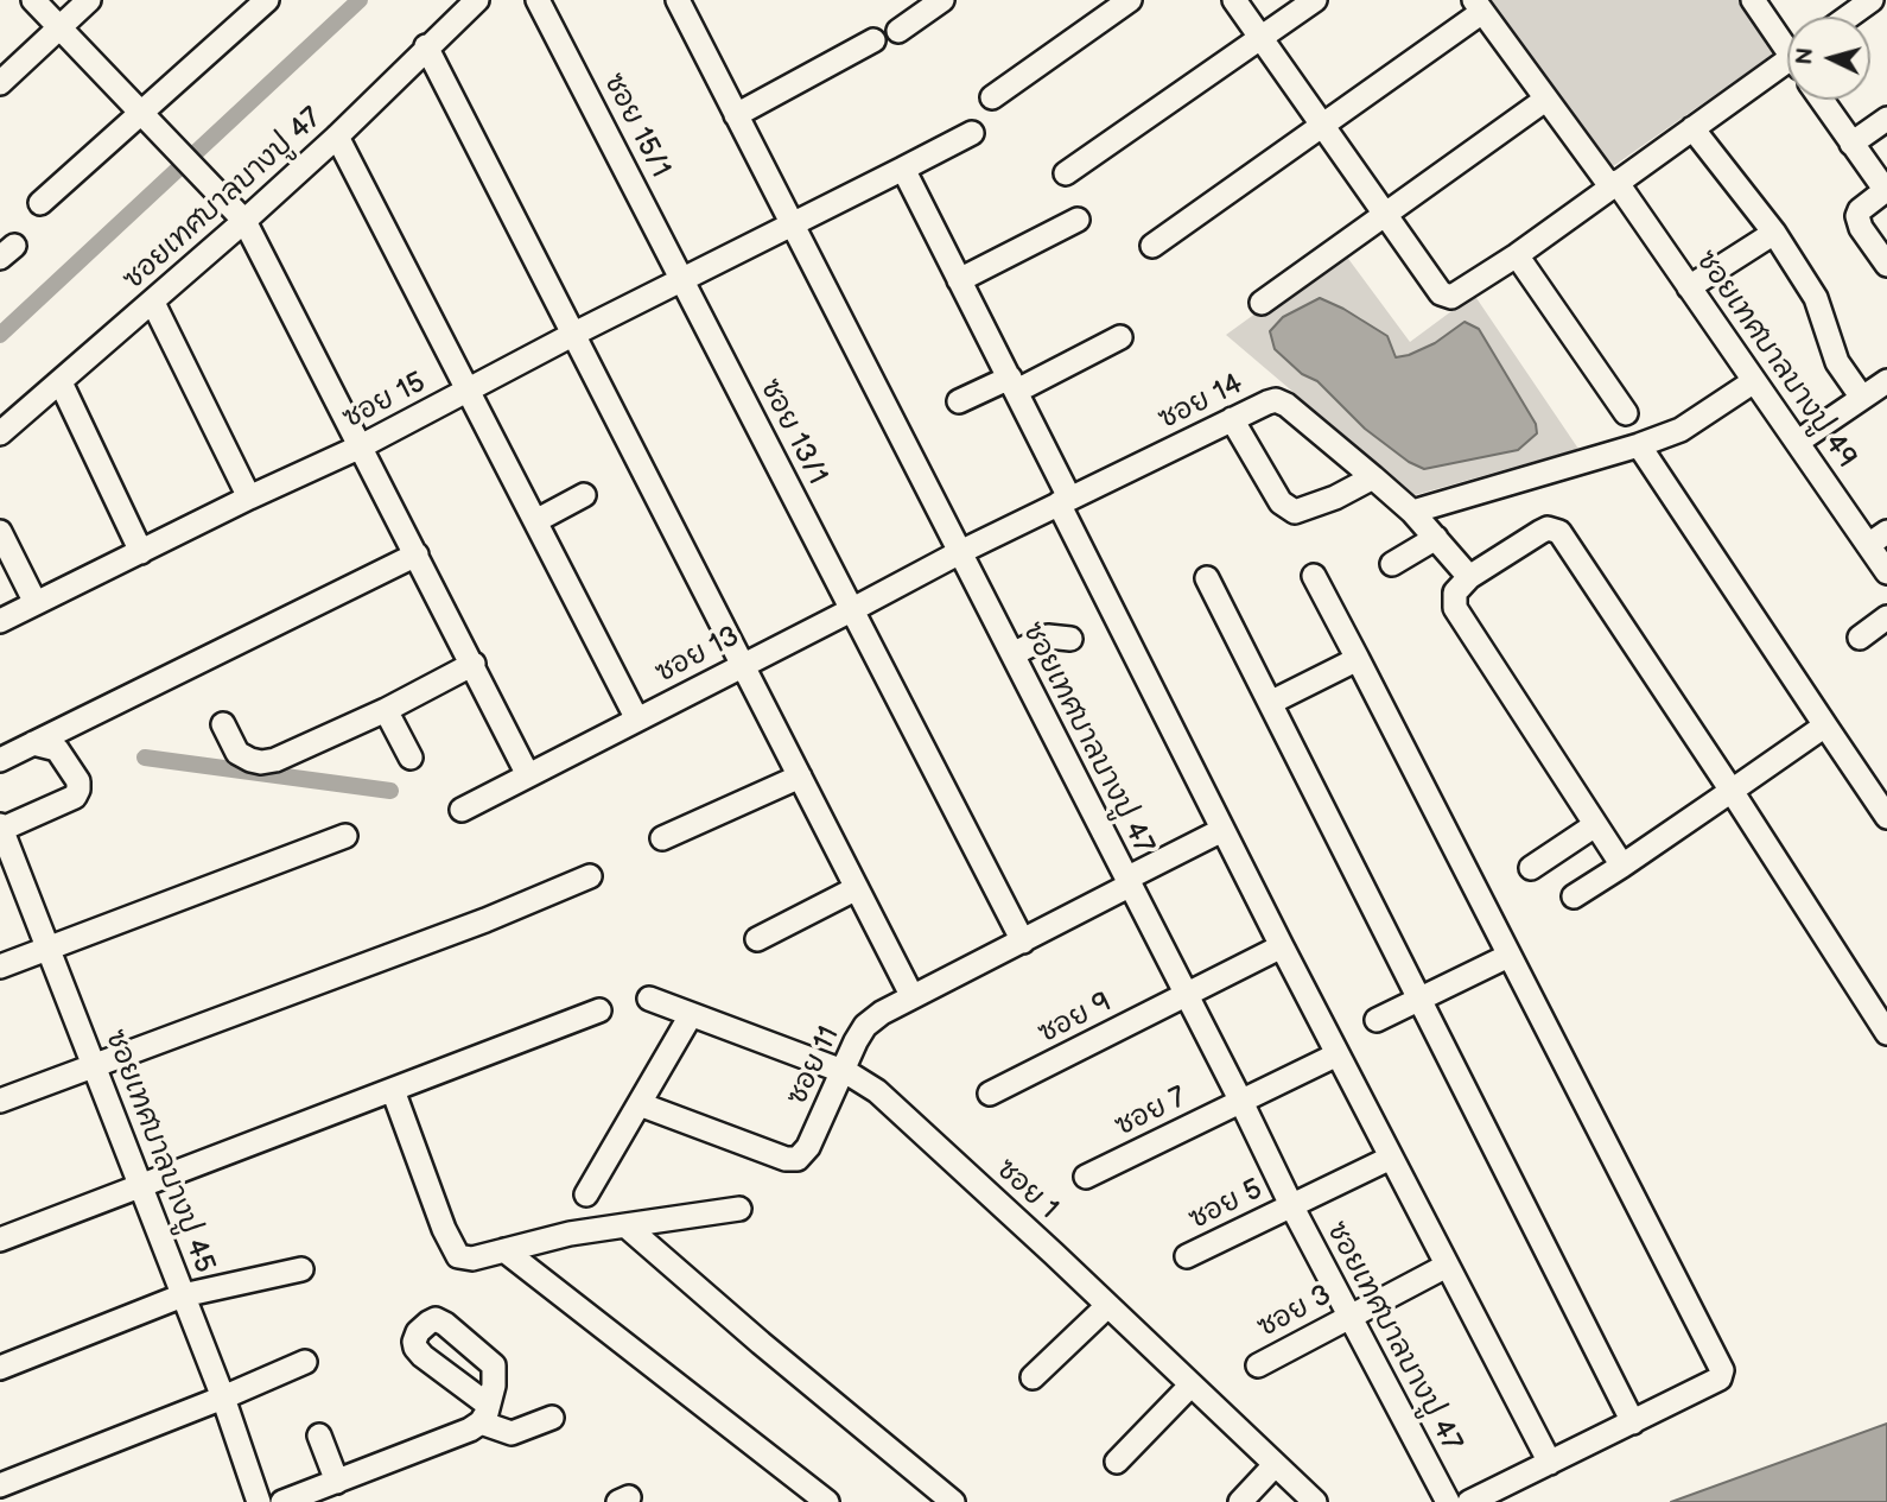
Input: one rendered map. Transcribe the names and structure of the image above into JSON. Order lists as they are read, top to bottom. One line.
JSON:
{"streets":{"street":["ซอย 15/1","ซอยเทศบาลบางปู 47","ซอยเทศบาลบางปู 49","ซอย 15","ซอย 14","ซอย 13/1","ซอย 13","ซอย 9","ซอย 11","ซอย 7","ซอยเทศบาลบางปู 45","ซอย 1","ซอย 5","ซอย 3"]},"crossings":[["ซอย 15/1","ซอย 15"],["ซอย 15/1","ซอย 13/1"],["ซอยเทศบาลบางปู 47","ซอย 15"],["ซอยเทศบาลบางปู 47","ซอย 14"],["ซอยเทศบาลบางปู 47","ซอย 13"],["ซอยเทศบาลบางปู 47","ซอย 9"],["ซอยเทศบาลบางปู 47","ซอย 11"],["ซอยเทศบาลบางปู 47","ซอย 7"],["ซอยเทศบาลบางปู 47","ซอย 5"],["ซอยเทศบาลบางปู 47","ซอย 3"],["ซอย 15","ซอย 13/1"],["ซอย 14","ซอย 13"],["ซอย 13/1","ซอย 13"],["ซอย 13/1","ซอย 11"],["ซอย 11","ซอย 1"]],"north":"left"}
